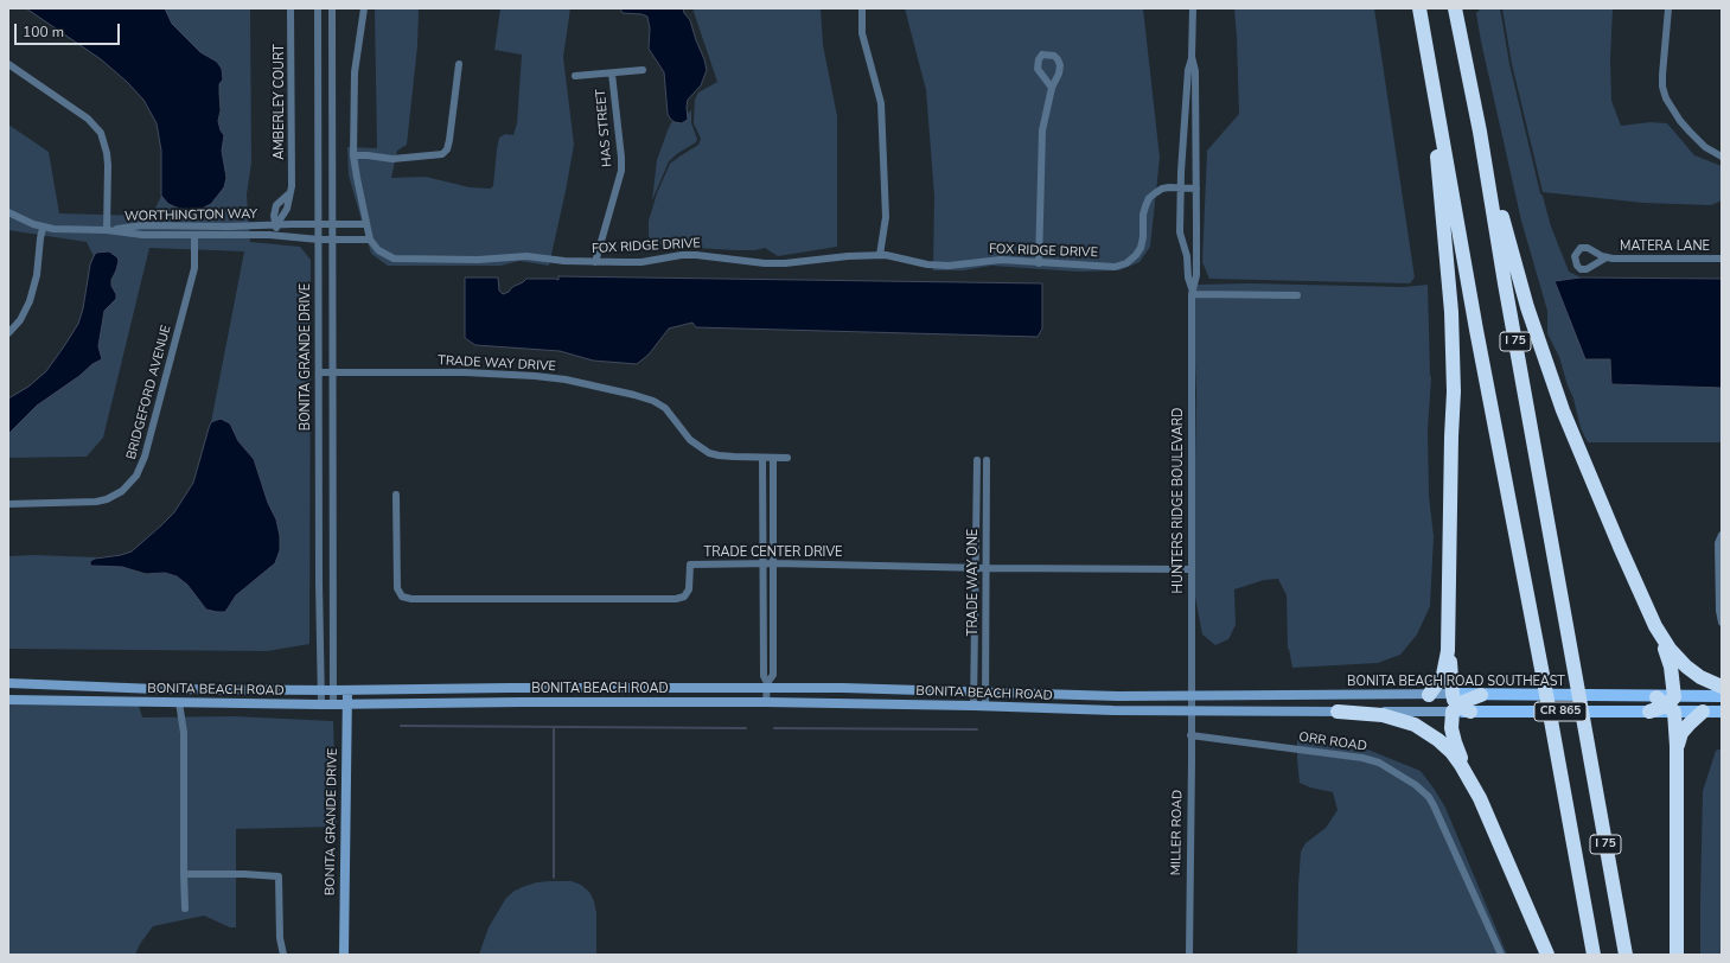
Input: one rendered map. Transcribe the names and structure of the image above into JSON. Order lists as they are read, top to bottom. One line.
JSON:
{"streets":{"highway":["I 75"],"main road":["BONITA BEACH ROAD SOUTHEAST","CR 865"],"street":["AMBERLEY COURT","HAS STREET","WORTHINGTON WAY","FOX RIDGE DRIVE","MATERA LANE","BONITA GRANDE DRIVE","TRADE WAY DRIVE","BRIDGEFORD AVENUE","HUNTERS RIDGE BOULEVARD","TRADE CENTER DRIVE","TRADE WAY ONE","BONITA BEACH ROAD","ORR ROAD","MILLER ROAD"]},"crossings":[["AMBERLEY COURT","WORTHINGTON WAY"],["HAS STREET","FOX RIDGE DRIVE"],["WORTHINGTON WAY","FOX RIDGE DRIVE"],["WORTHINGTON WAY","BONITA GRANDE DRIVE"],["WORTHINGTON WAY","BRIDGEFORD AVENUE"],["FOX RIDGE DRIVE","HUNTERS RIDGE BOULEVARD"],["BONITA GRANDE DRIVE","TRADE WAY DRIVE"],["BONITA GRANDE DRIVE","BONITA BEACH ROAD"],["HUNTERS RIDGE BOULEVARD","TRADE CENTER DRIVE"],["HUNTERS RIDGE BOULEVARD","BONITA BEACH ROAD SOUTHEAST"],["HUNTERS RIDGE BOULEVARD","BONITA BEACH ROAD"],["HUNTERS RIDGE BOULEVARD","MILLER ROAD"],["TRADE CENTER DRIVE","TRADE WAY ONE"],["TRADE WAY ONE","BONITA BEACH ROAD"],["BONITA BEACH ROAD SOUTHEAST","BONITA BEACH ROAD"],["BONITA BEACH ROAD SOUTHEAST","MILLER ROAD"],["BONITA BEACH ROAD","MILLER ROAD"],["ORR ROAD","MILLER ROAD"]],"scale_bar":"100 m"}
